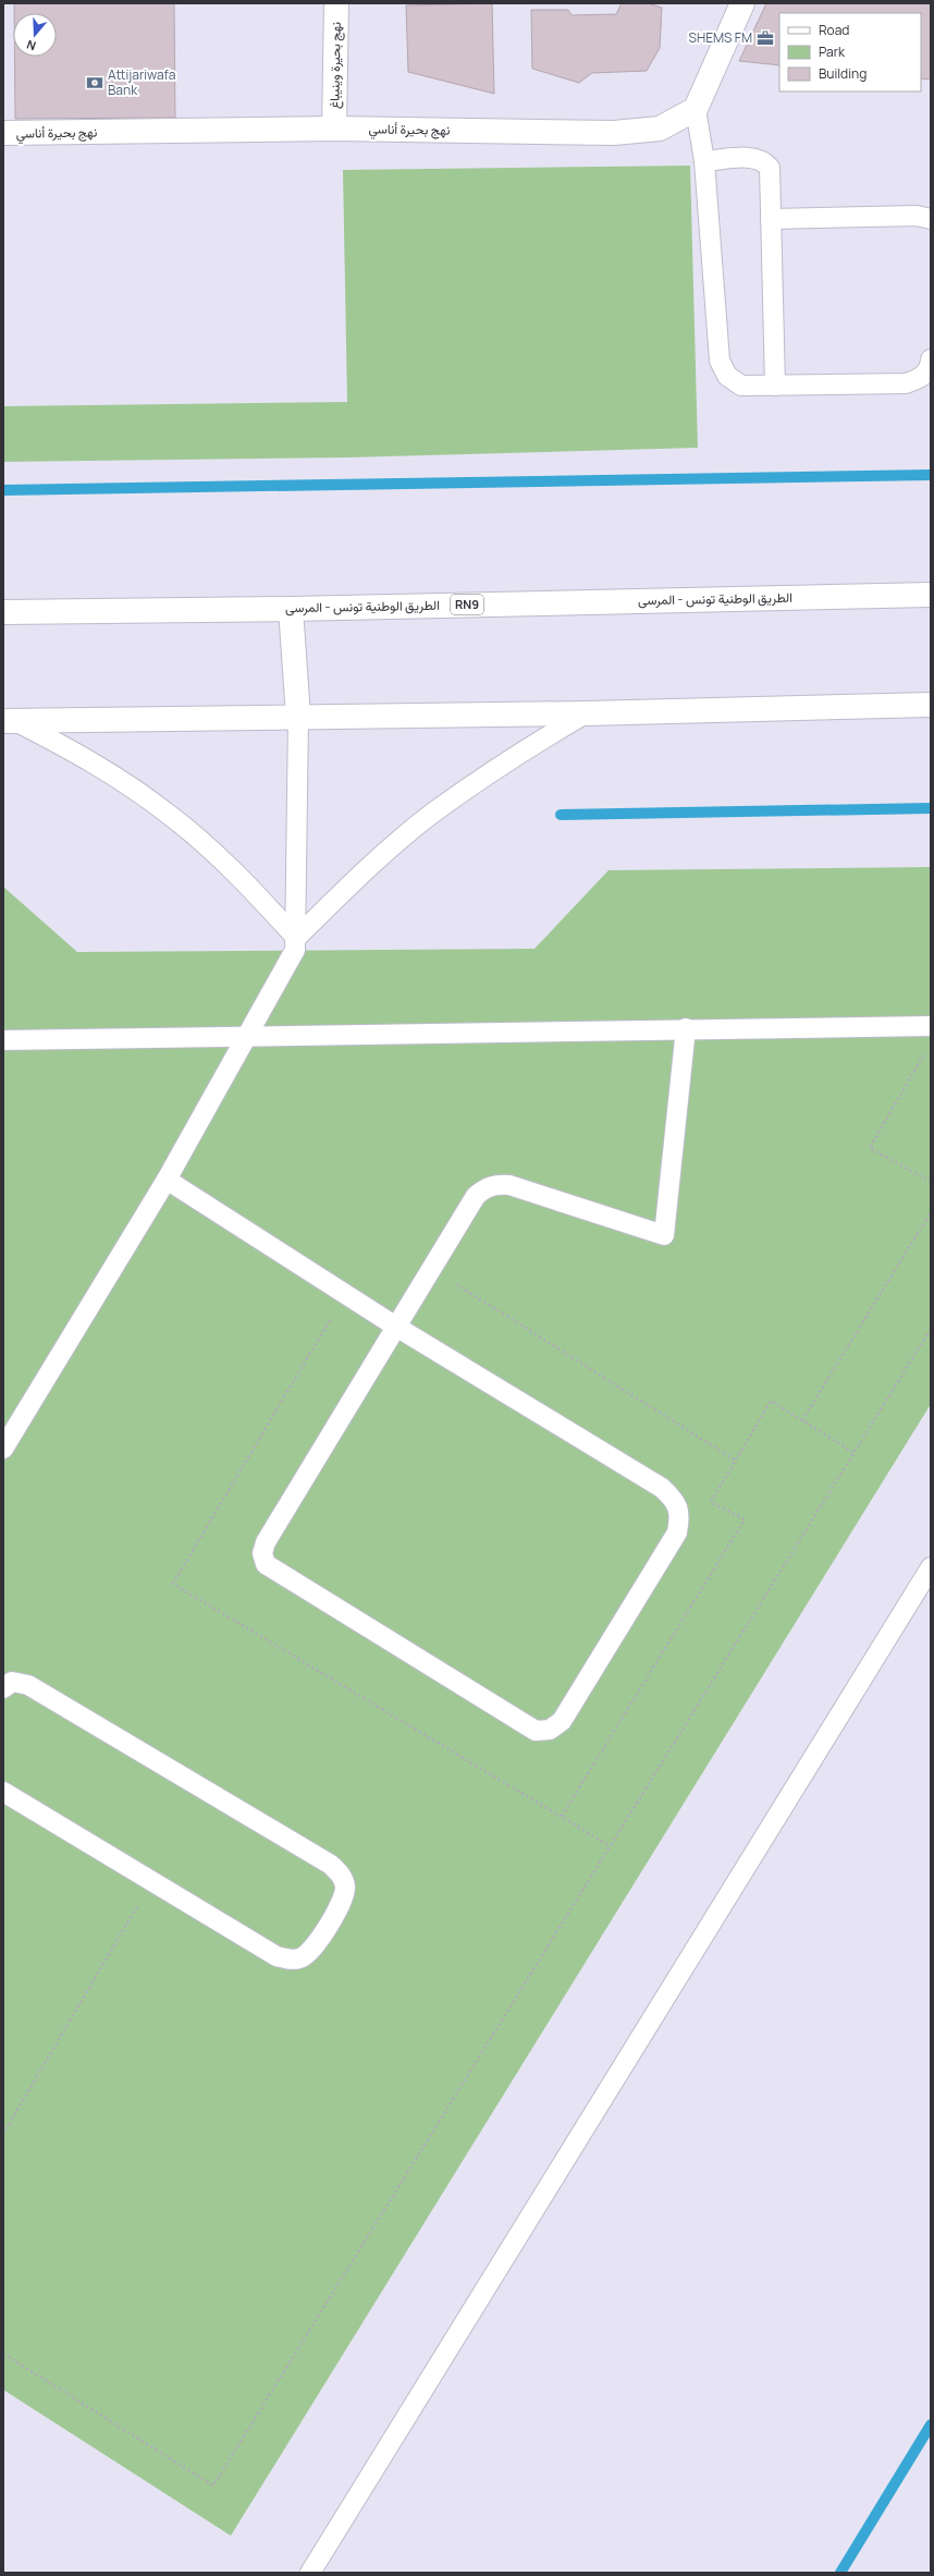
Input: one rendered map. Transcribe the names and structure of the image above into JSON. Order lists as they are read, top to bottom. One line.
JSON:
{"streets":{"main road":["نهج بحيرة وينيباغ","نهج بحيرة أناسي","الطريق الوطنية تونس - المرسى","RN9"]},"crossings":[["نهج بحيرة وينيباغ","نهج بحيرة أناسي"]],"places":{"office":["SHEMS FM"],"bank":["Attijariwafa Bank"]},"legend":["Road","Park","Building"],"north":"bottom"}
